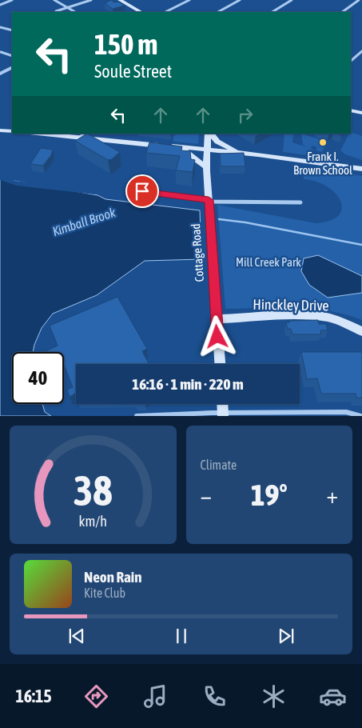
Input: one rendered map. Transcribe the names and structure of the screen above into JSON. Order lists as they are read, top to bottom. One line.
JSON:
{"streets":{"main road":["Cottage Road","Hinckley Drive"]},"crossings":[["Cottage Road","Hinckley Drive"]],"water":["Kimball Brook"],"parks":["Mill Creek Park"],"places":["Frank I. Brown School"],"page":{"turn":["150 m","Soule Street"],"limit":"40","trip":"16:16 · 1 min · 220 m","tile":"Climate","heat":["−","19°","+"],"song":["Neon Rain","Kite Club"],"tabs":"16:15","gauge":["38","km/h"]}}
